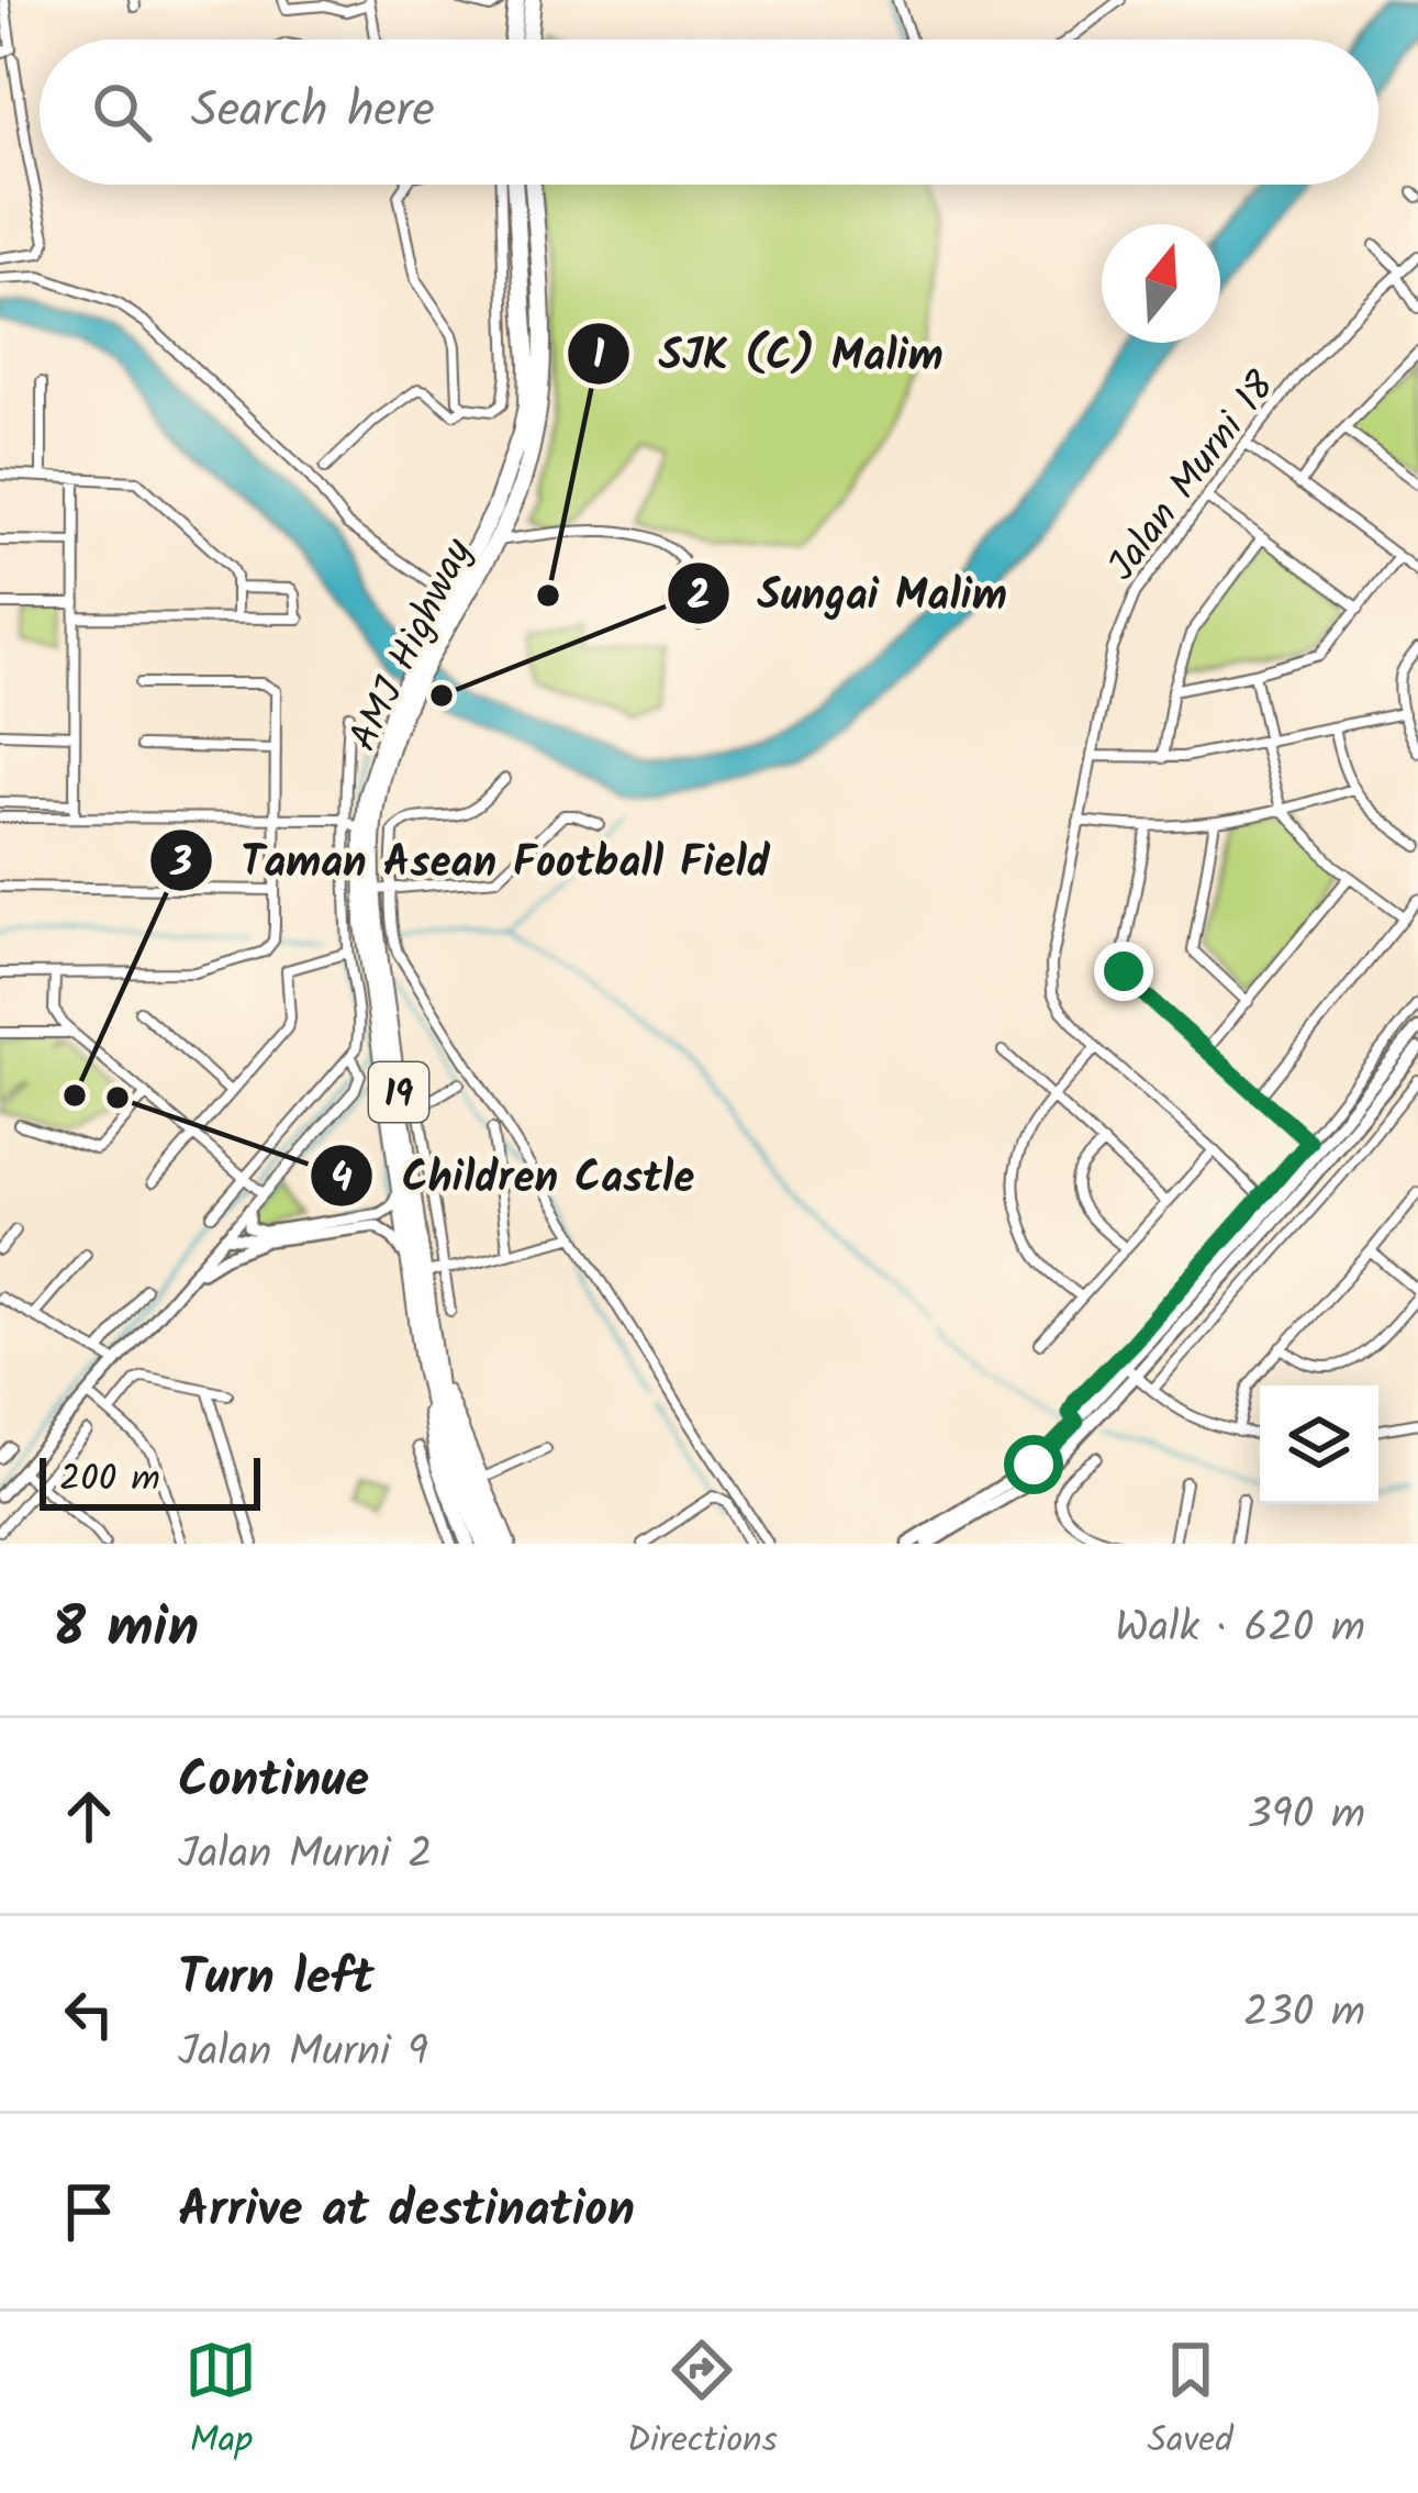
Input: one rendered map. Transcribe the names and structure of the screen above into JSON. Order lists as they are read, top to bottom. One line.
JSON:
{"streets":{"highway":["AMJ Highway","19"],"street":["Jalan Murni 18"]},"places":["SJK (C) Malim","Sungai Malim","Taman Asean Football Field","Children Castle"],"scale_bar":"200 m","north":"top","page":{"search":"Search here","scale":"200 m","heading":["8 min","Walk · 620 m"],"list":[["Continue","Jalan Murni 2","390 m"],["Turn left","Jalan Murni 9","230 m"],"Arrive at destination"],"nav":["Map","Directions","Saved"]}}
